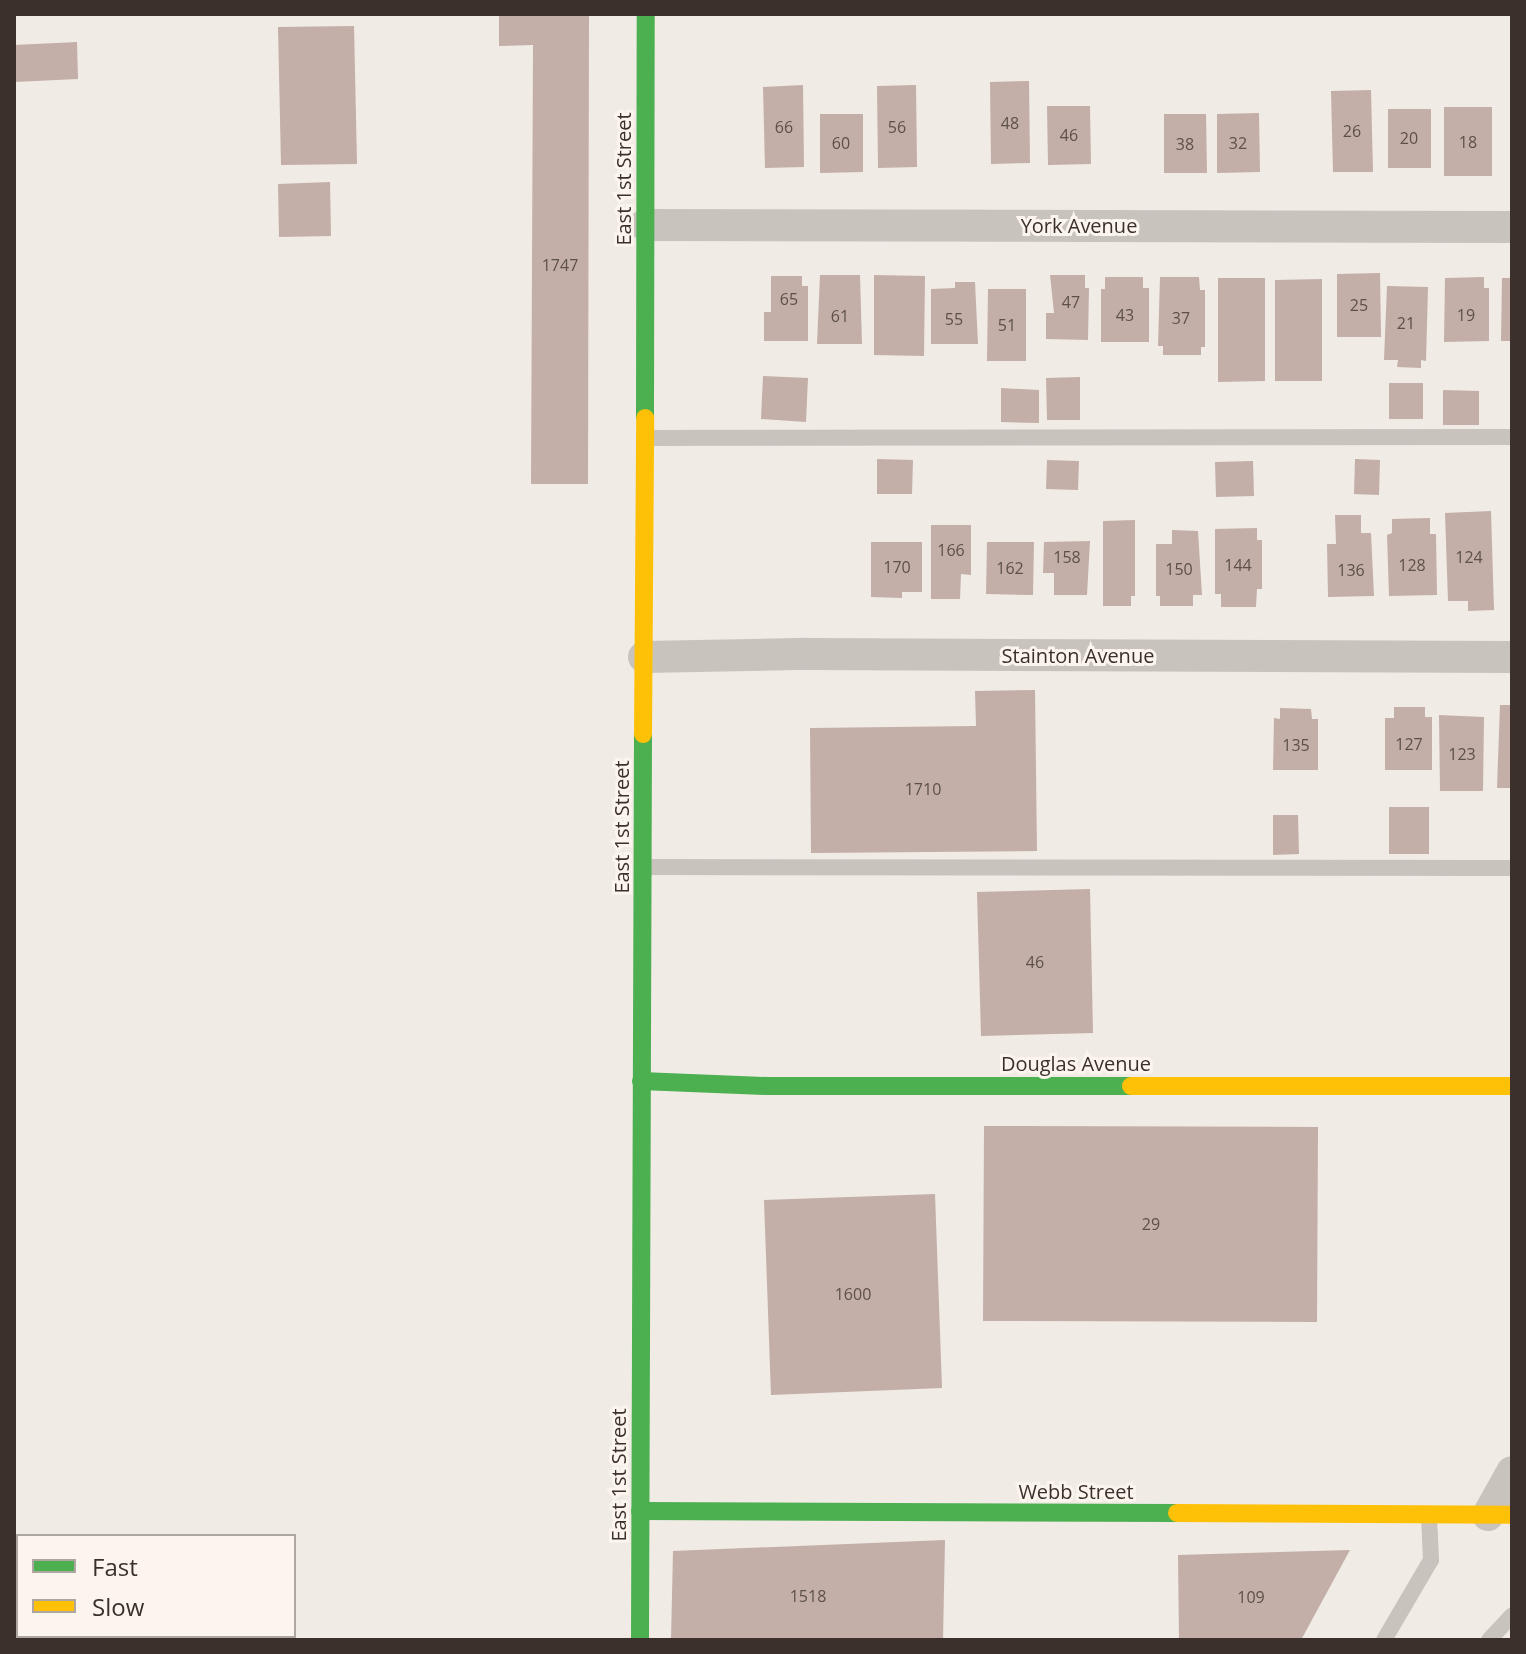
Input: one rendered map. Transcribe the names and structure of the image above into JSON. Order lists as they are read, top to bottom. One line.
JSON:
{"streets":{"street":["East 1st Street","York Avenue","Stainton Avenue","Douglas Avenue","Webb Street"]},"crossings":[["East 1st Street","York Avenue"],["East 1st Street","Stainton Avenue"],["East 1st Street","Douglas Avenue"],["East 1st Street","Webb Street"]],"house_numbers":["48","66","56","26","46","20","18","60","32","38","1747","65","47","25","43","19","61","37","55","21","51","166","158","124","144","128","170","162","150","136","127","135","123","1710","46","29","1600","1518","109"],"legend":["Fast","Slow"]}
